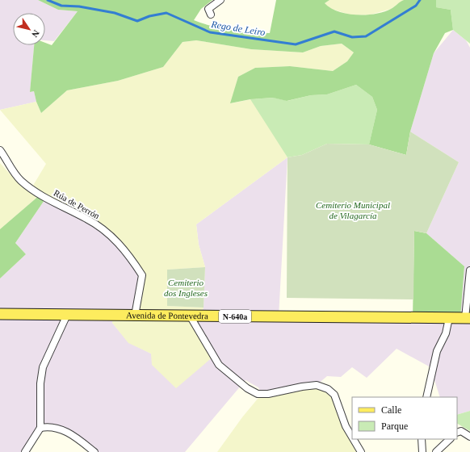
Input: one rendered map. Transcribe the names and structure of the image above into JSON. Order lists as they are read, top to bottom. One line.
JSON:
{"streets":{"main road":["Avenida de Pontevedra","N-640a"],"street":["Rúa de Perrón"]},"crossings":[["Rúa de Perrón","Avenida de Pontevedra"]],"water":["Rego de Leiro"],"parks":["Cemiterio Municipal de Vilagarcía","Cemiterio dos Ingleses"],"legend":["Calle","Parque"],"north":"bottom right"}
